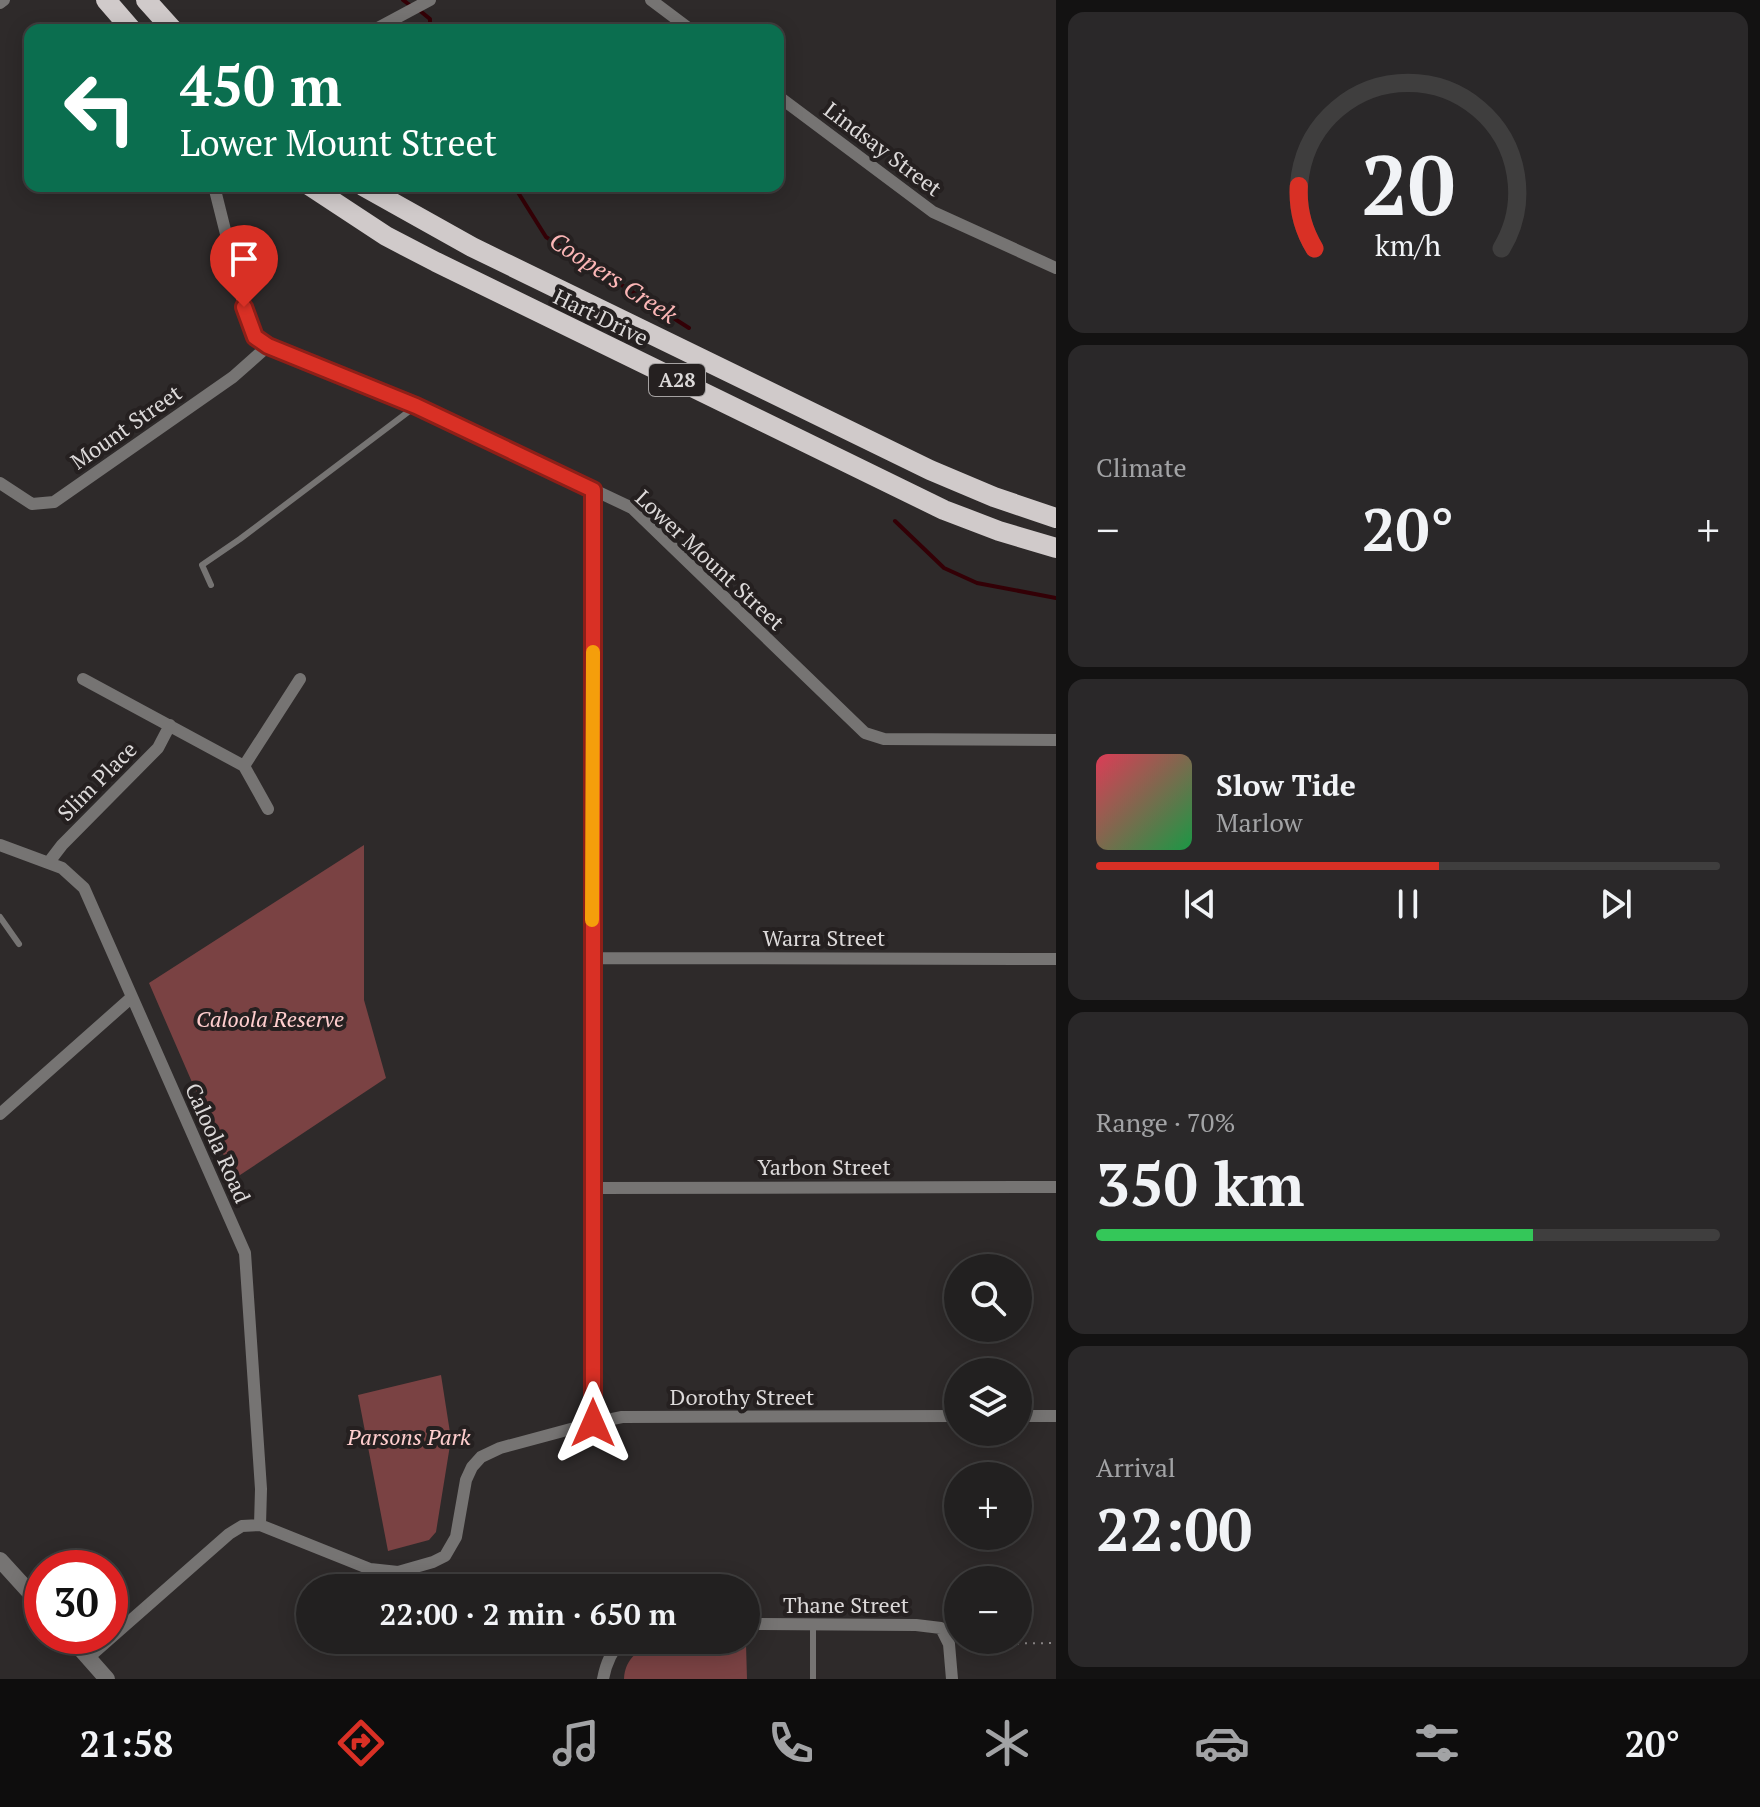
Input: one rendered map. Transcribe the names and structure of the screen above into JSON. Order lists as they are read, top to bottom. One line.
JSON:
{"streets":{"highway":["Hart Drive","A28"],"street":["Lindsay Street","Mount Street","Lower Mount Street","Slim Place","Warra Street","Caloola Road","Yarbon Street","Dorothy Street","Thane Street"]},"crossings":[["Mount Street","Lower Mount Street"],["Slim Place","Caloola Road"],["Caloola Road","Dorothy Street"]],"water":["Coopers Creek"],"parks":["Caloola Reserve","Parsons Park"],"page":{"turn":["450 m","Lower Mount Street"],"tile":["Climate",["Range · 70%","350 km"],["Arrival","22:00"]],"heat":["−","20°","+"],"song":["Slow Tide","Marlow"],"map_buttons":["+","−"],"limit":"30","trip":"22:00 · 2 min · 650 m","tabs":["21:58","20°"],"gauge":["20","km/h"]}}
